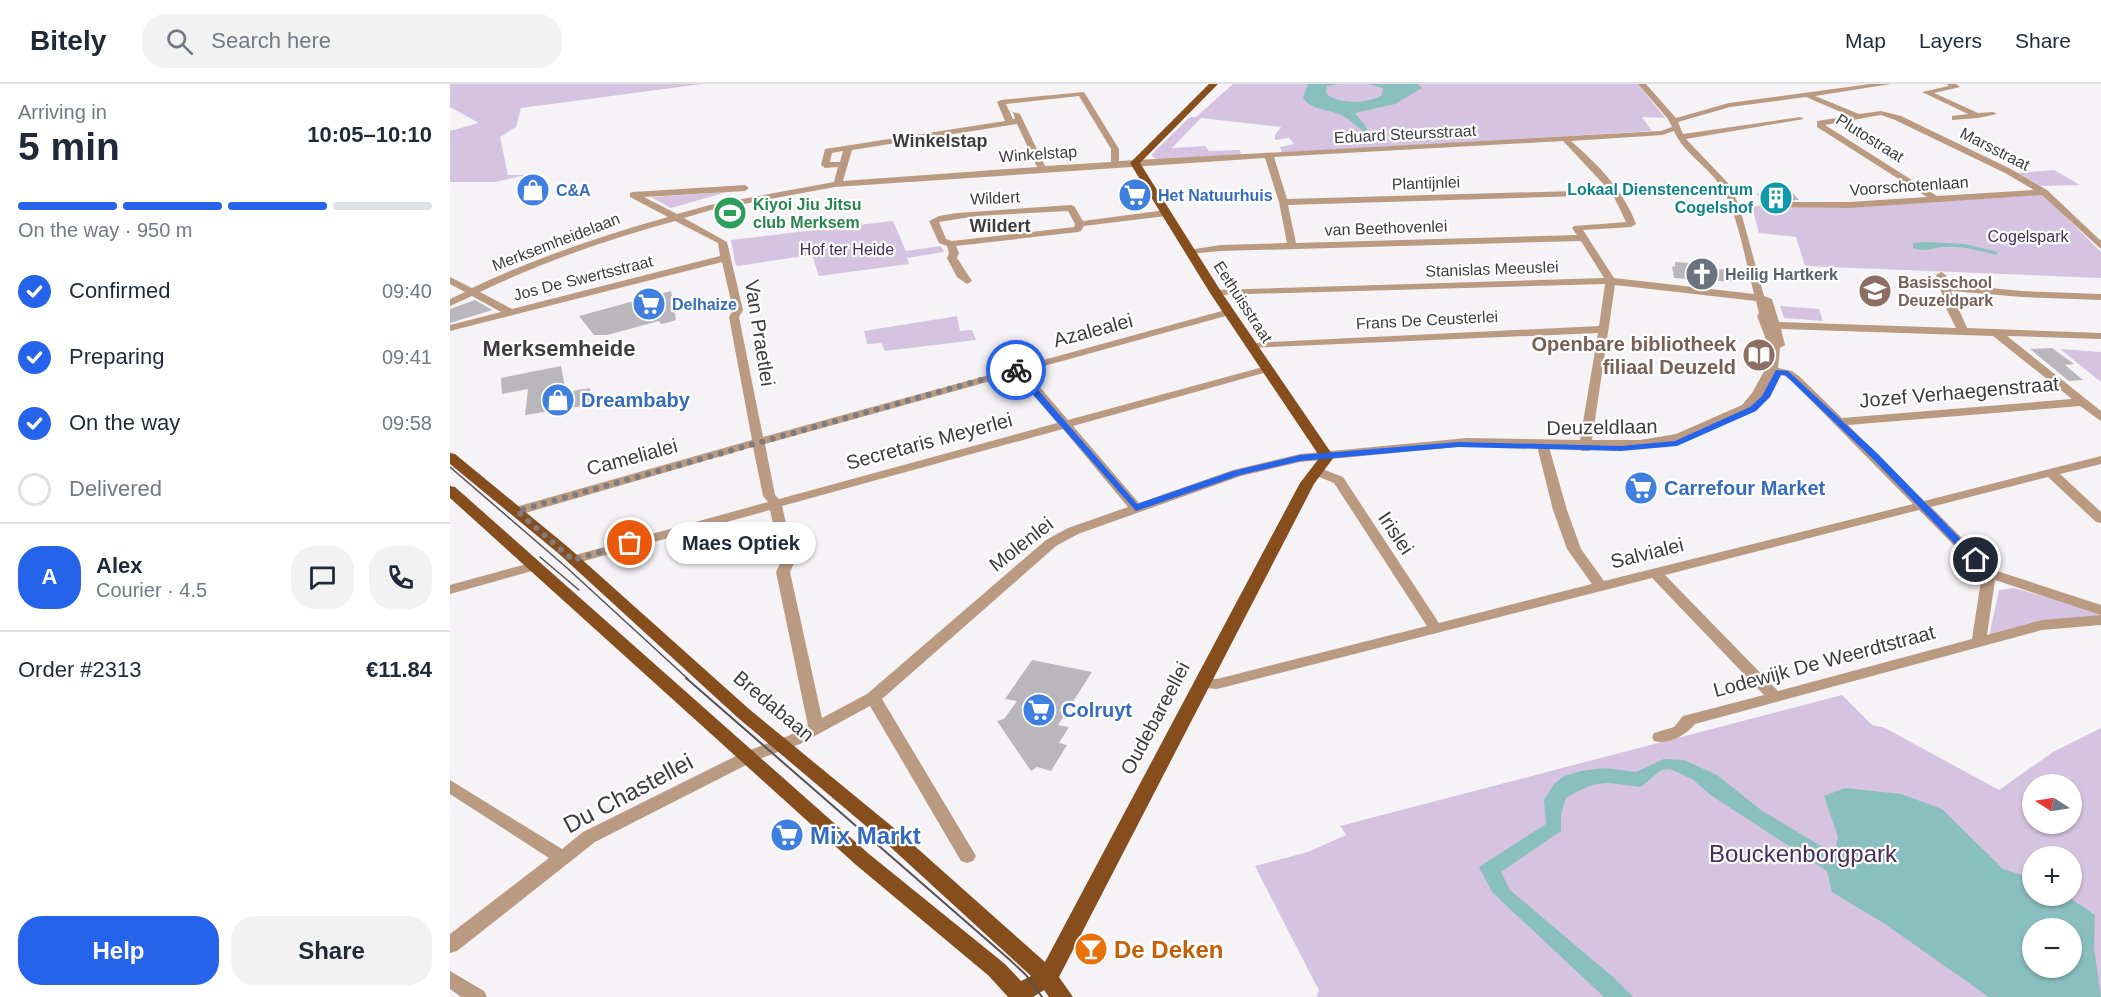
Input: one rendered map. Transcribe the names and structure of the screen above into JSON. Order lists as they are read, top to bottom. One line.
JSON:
{"streets":{"main road":["Eethuisstraat","Bredabaan","Oudebareellei"],"street":["Eduard Steursstraat","Plutostraat","Marsstraat","Winkelstap","Plantijnlei","Voorschotenlaan","Wildert","van Beethovenlei","Merksemheidelaan","Stanislas Meeuslei","Jos De Swertsstraat","Frans De Ceusterlei","Azalealei","Van Praetlei","Jozef Verhaegenstraat","Deuzeldlaan","Secretaris Meyerlei","Camelialei","Irislei","Molenlei","Salvialei","Lodewijk De Weerdtstraat","Du Chastellei"]},"crossings":[["Eduard Steursstraat","Winkelstap"],["Eduard Steursstraat","Eethuisstraat"],["Eduard Steursstraat","Deuzeldlaan"],["Plutostraat","Marsstraat"],["Plutostraat","Voorschotenlaan"],["Marsstraat","Voorschotenlaan"],["Winkelstap","Merksemheidelaan"],["Winkelstap","Eethuisstraat"],["Winkelstap","Van Praetlei"],["van Beethovenlei","Eethuisstraat"],["Merksemheidelaan","Van Praetlei"],["Stanislas Meeuslei","Eethuisstraat"],["Stanislas Meeuslei","Deuzeldlaan"],["Jos De Swertsstraat","Van Praetlei"],["Eethuisstraat","Frans De Ceusterlei"],["Eethuisstraat","Azalealei"],["Eethuisstraat","Deuzeldlaan"],["Eethuisstraat","Secretaris Meyerlei"],["Eethuisstraat","Molenlei"],["Eethuisstraat","Oudebareellei"],["Azalealei","Van Praetlei"],["Azalealei","Camelialei"],["Van Praetlei","Secretaris Meyerlei"],["Van Praetlei","Camelialei"],["Van Praetlei","Molenlei"],["Deuzeldlaan","Molenlei"],["Deuzeldlaan","Oudebareellei"],["Secretaris Meyerlei","Bredabaan"],["Camelialei","Bredabaan"],["Irislei","Salvialei"],["Irislei","Oudebareellei"],["Molenlei","Bredabaan"],["Molenlei","Oudebareellei"],["Molenlei","Du Chastellei"],["Salvialei","Oudebareellei"],["Bredabaan","Oudebareellei"],["Bredabaan","Du Chastellei"]],"districts":["Winkelstap","Wildert","Merksemheide"],"parks":["Cogelspark","Hof ter Heide","Bouckenborgpark"],"places":{"shop":["C&A","Dreambaby"],"supermarket":["Het Natuurhuis","Delhaize","Carrefour Market","Colruyt","Mix Markt"],"building":["Lokaal Dienstencentrum Cogelshof"],"sports":["Kiyoi Jiu Jitsu club Merksem"],"church":["Heilig Hartkerk"],"school or university":["Basisschool Deuzeldpark"],"library":["Openbare bibliotheek filiaal Deuzeld"],"other":["Maes Optiek"],"bar":["De Deken"]},"north":"left","page":{"header":"Bitely","search":"Search here","nav":["Map","Layers","Share"],"heading":["5 min","Arriving in","10:05–10:10"],"panel":["Alex","Courier · 4.5","Order #2313","€11.84"],"bar":"On the way · 950 m","list":[["Confirmed","09:40"],["Preparing","09:41"],["On the way","09:58"],"Delivered"],"bubble":"Maes Optiek","round":"A","map_buttons":["+","−"],"buttons":["Help","Share"]}}
